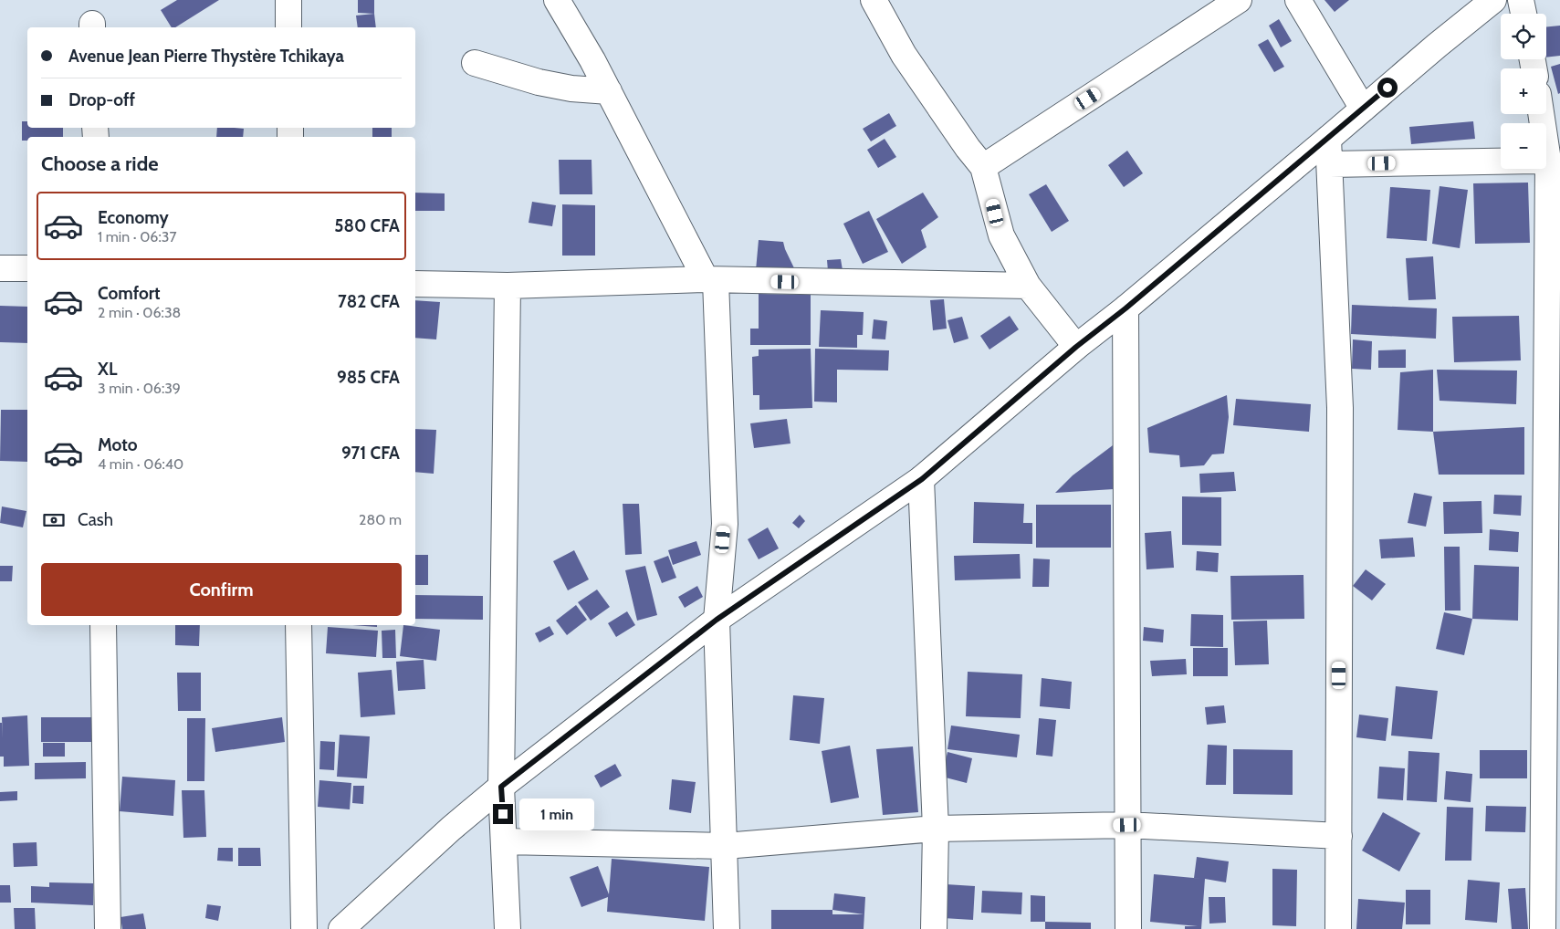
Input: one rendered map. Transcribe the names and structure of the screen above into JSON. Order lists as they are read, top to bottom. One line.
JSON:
{"page":{"map_buttons":["+","−"],"banner":["Avenue Jean Pierre Thystère Tchikaya","Drop-off"],"heading":"Choose a ride","list":[{"name":"Economy","note":"1 min · 06:37","value":"580 CFA"},{"name":"Comfort","note":"2 min · 06:38","value":"782 CFA"},{"name":"XL","note":"3 min · 06:39","value":"985 CFA"},{"name":"Moto","note":"4 min · 06:40","value":"971 CFA"}],"pay":["Cash","280 m"],"buttons":"Confirm","bubble":"1 min"}}
